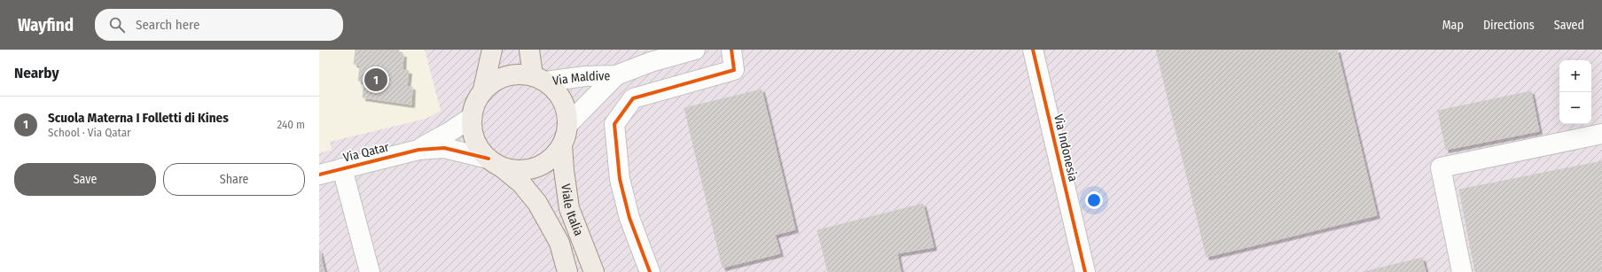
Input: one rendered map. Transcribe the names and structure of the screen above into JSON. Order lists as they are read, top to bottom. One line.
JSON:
{"streets":{"main road":["Viale Italia"],"street":["Via Maldive","Via Indonesia","Via Qatar"]},"crossings":[["Via Maldive","Viale Italia"]],"page":{"header":"Wayfind","search":"Search here","nav":["Map","Directions","Saved"],"heading":"Nearby","map_buttons":["+","−"],"pins":"1","list":[{"mark":"1","name":"Scuola Materna I Folletti di Kines","note":"School · Via Qatar","value":"240 m"}],"buttons":["Save","Share"]}}
